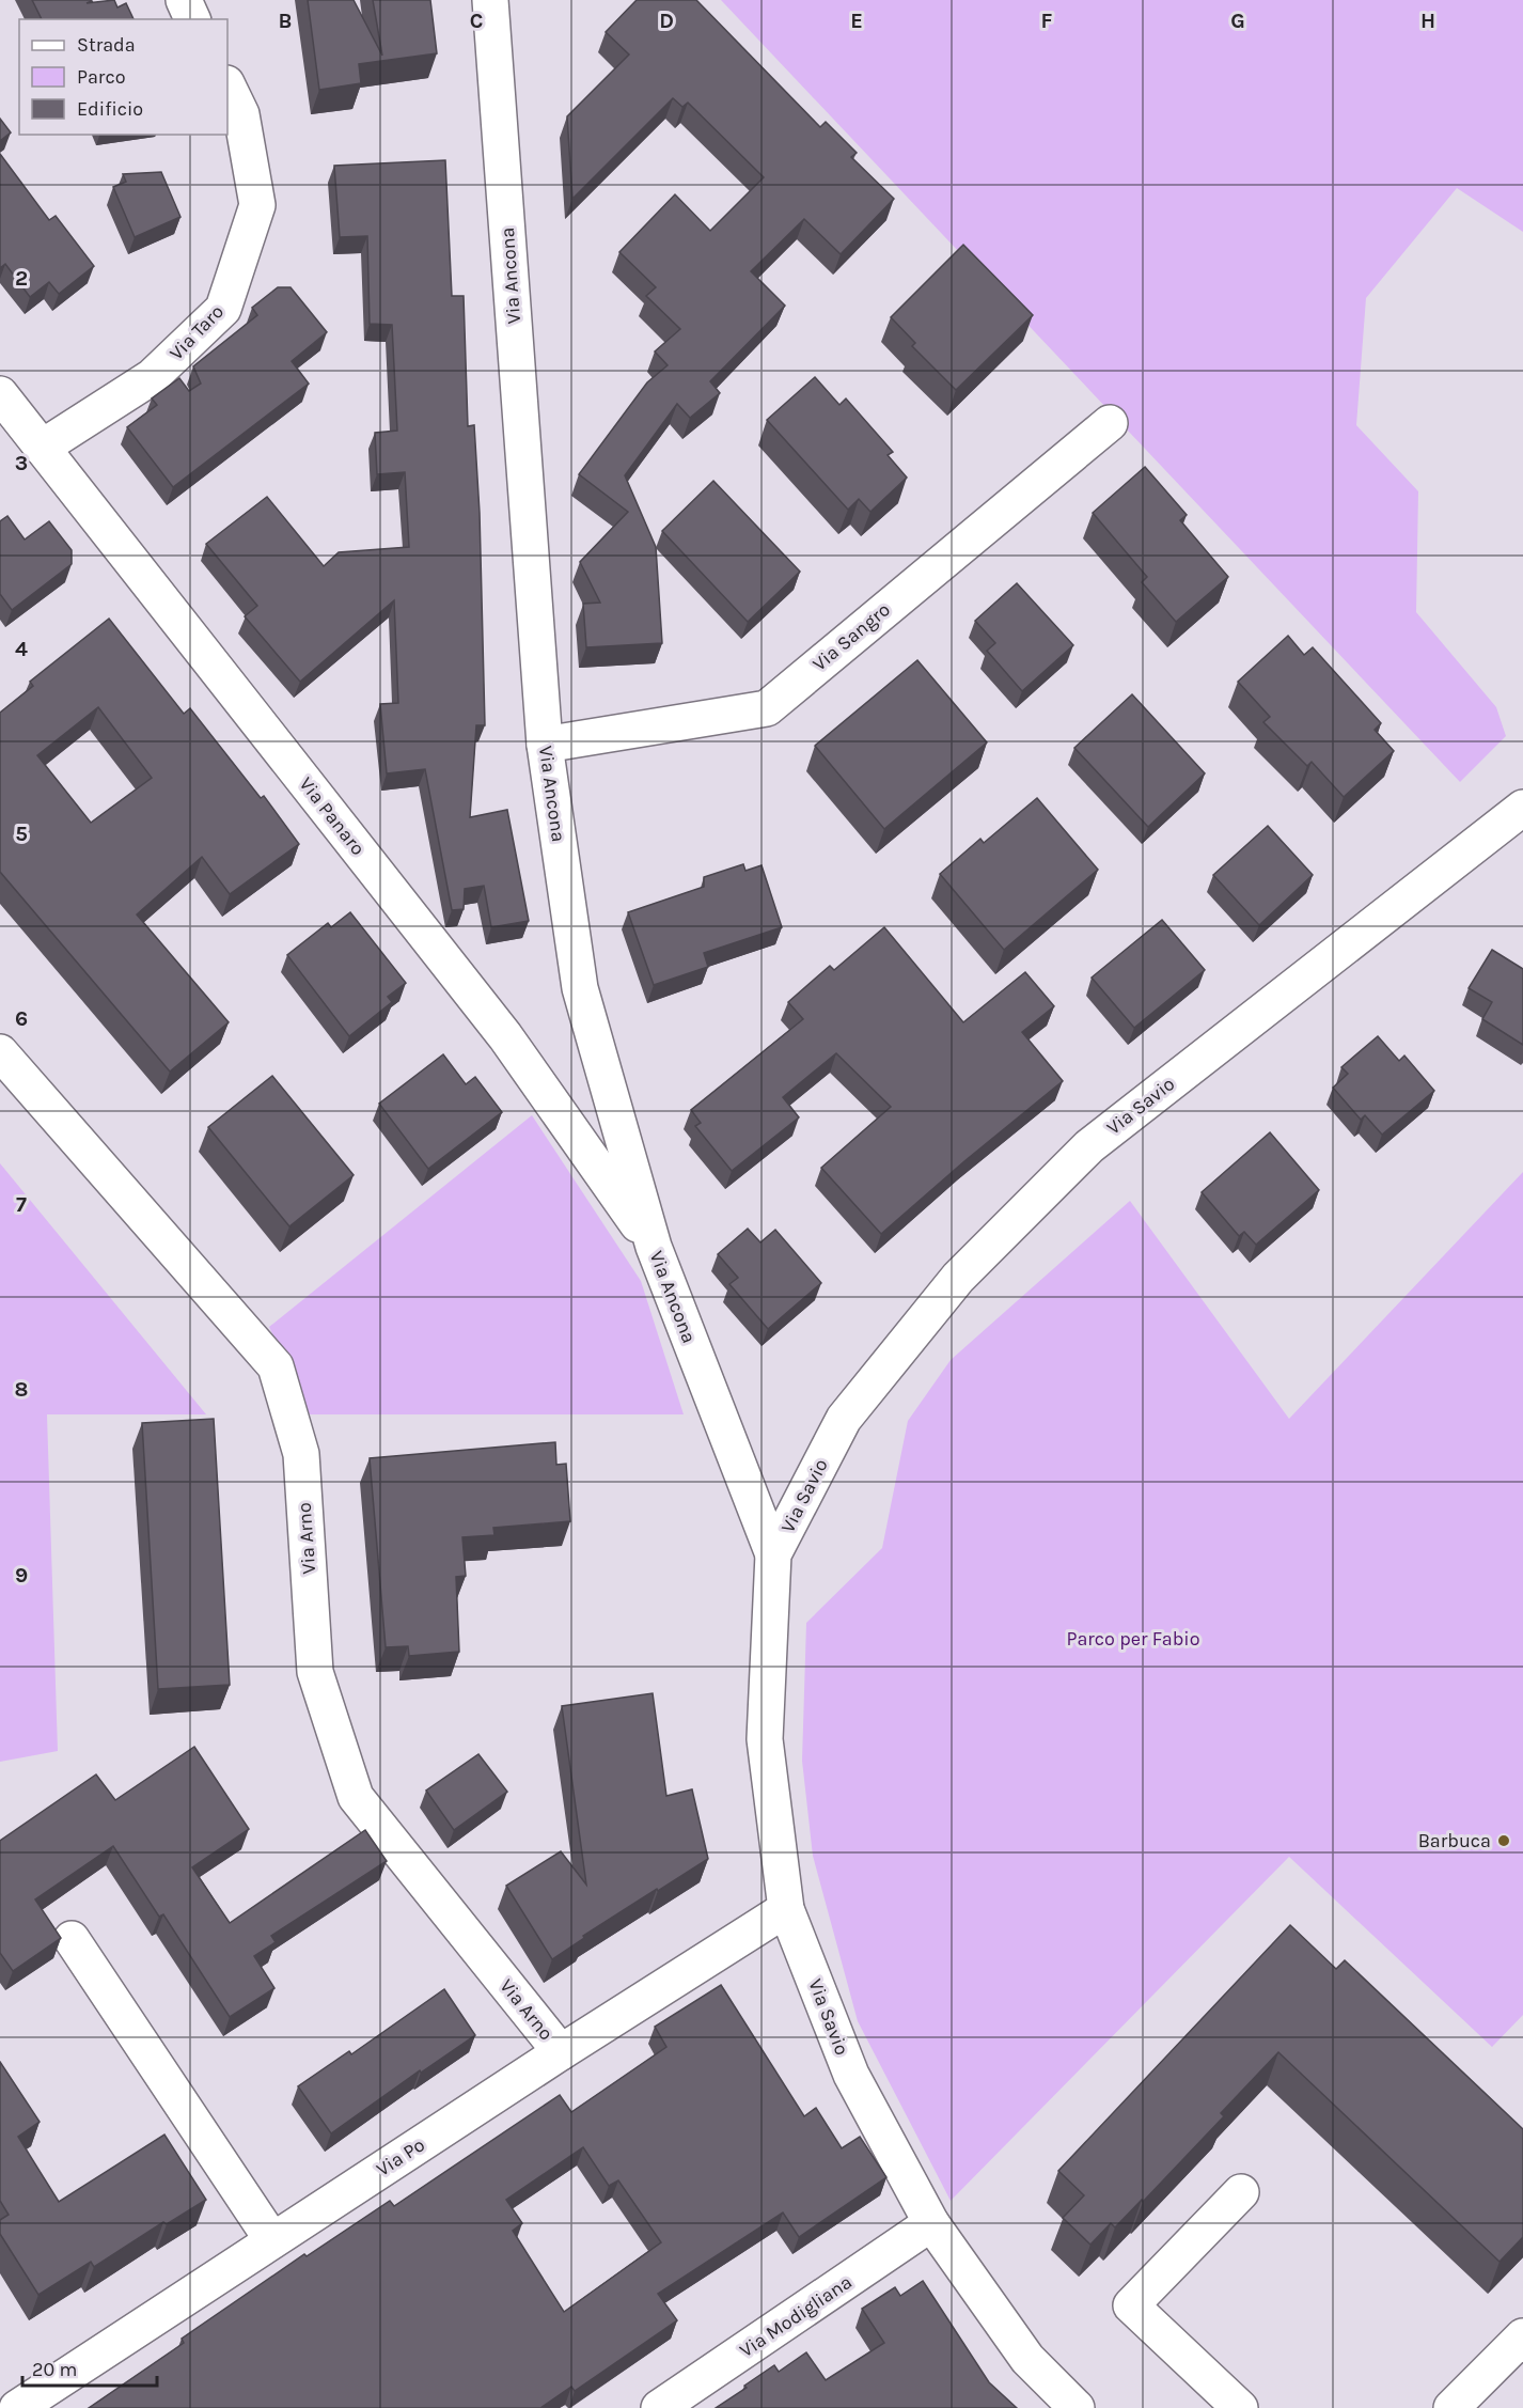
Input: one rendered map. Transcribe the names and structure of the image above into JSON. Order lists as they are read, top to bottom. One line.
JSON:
{"streets":{"street":["Via Ancona","Via Taro","Via Sangro","Via Panaro","Via Savio","Via Arno","Via Po","Via Modigliana"]},"crossings":[["Via Ancona","Via Sangro"],["Via Ancona","Via Panaro"],["Via Ancona","Via Savio"],["Via Taro","Via Panaro"],["Via Savio","Via Po"],["Via Savio","Via Modigliana"],["Via Arno","Via Po"]],"parks":["Parco per Fabio"],"places":["Barbuca"],"legend":["Strada","Parco","Edificio"],"scale_bar":"20 m","grid":{"columns":["B","C","D","E","F","G","H"],"rows":["2","3","4","5","6","7","8","9"]}}
